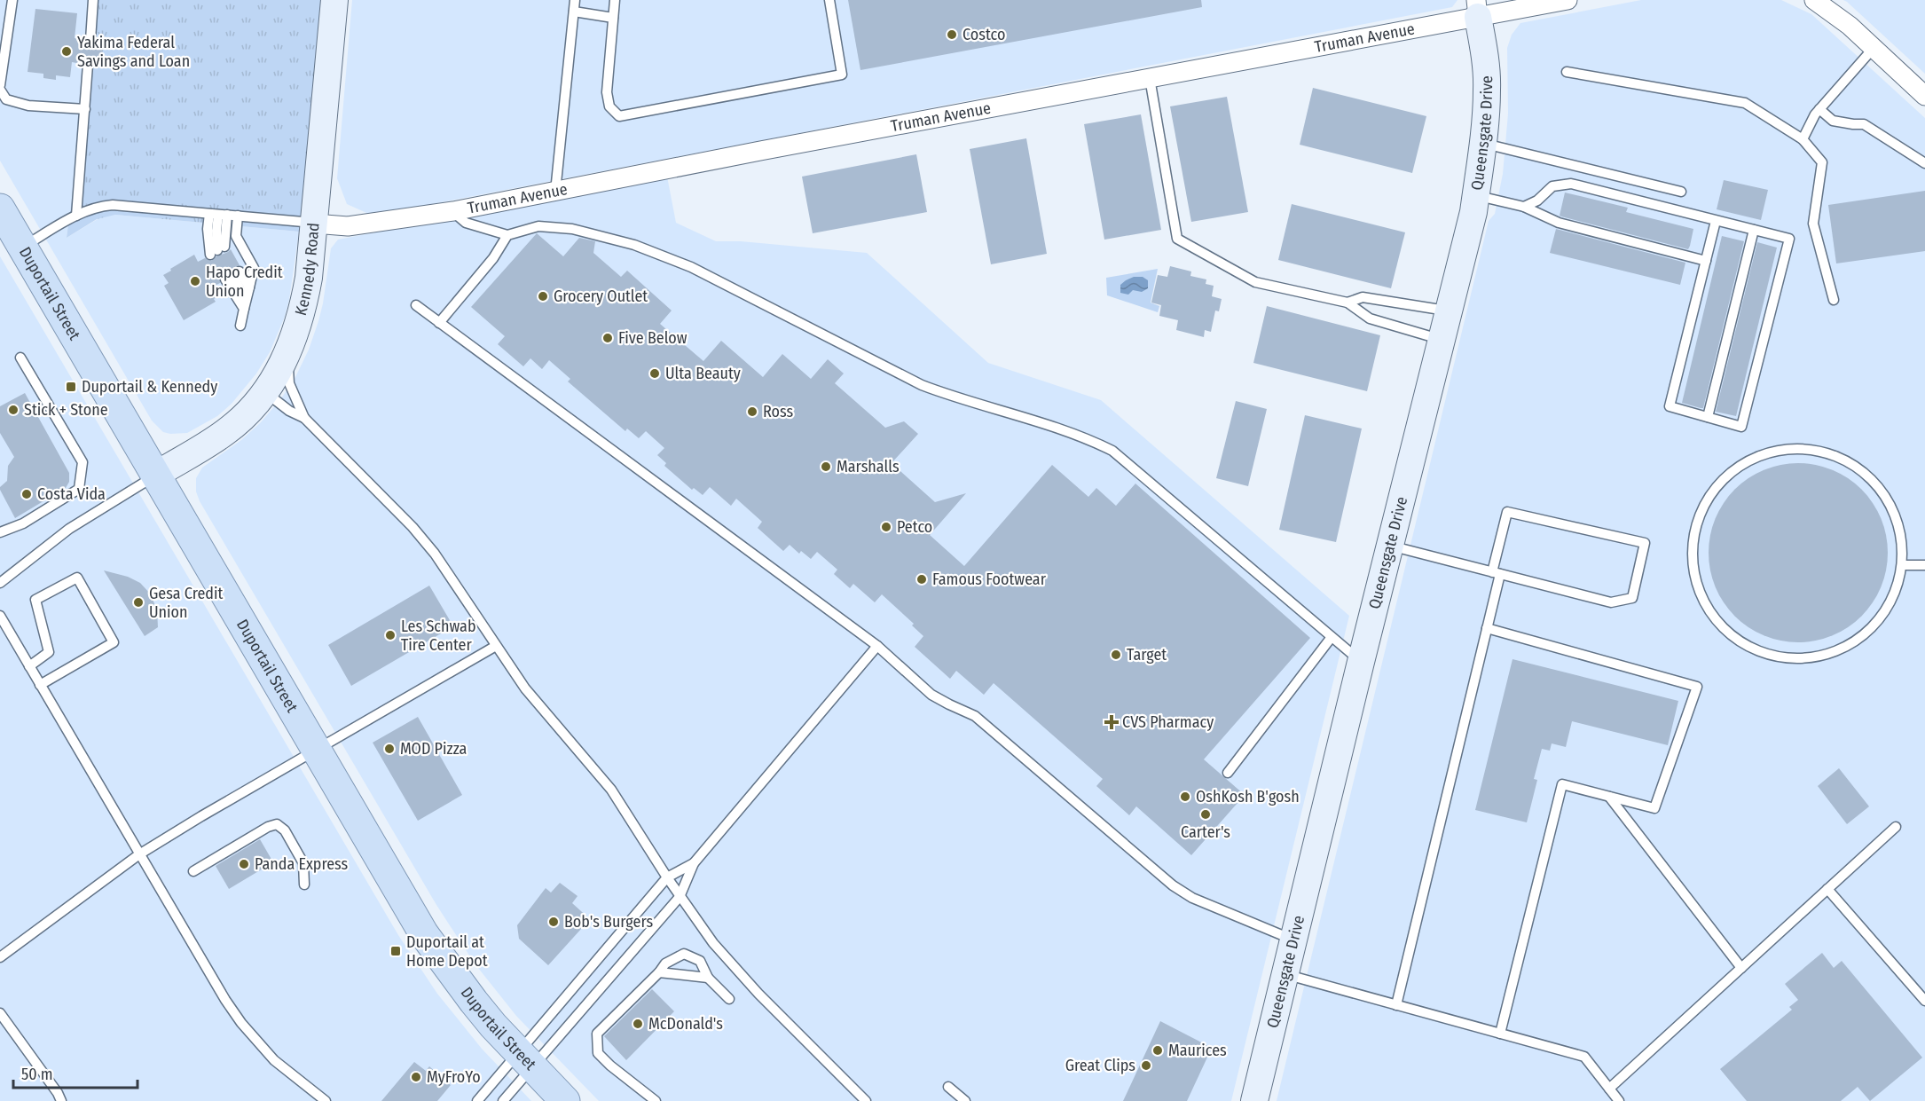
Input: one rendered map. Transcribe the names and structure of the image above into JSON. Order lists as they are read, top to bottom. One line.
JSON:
{"streets":{"main road":["Duportail Street"],"street":["Truman Avenue","Queensgate Drive","Kennedy Road"]},"crossings":[["Truman Avenue","Queensgate Drive"],["Truman Avenue","Kennedy Road"],["Kennedy Road","Duportail Street"]],"places":{"other":["Costco","Yakima Federal Savings and Loan","Hapo Credit Union","Grocery Outlet","Five Below","Ulta Beauty","Stick + Stone","Ross","Marshalls","Costa Vida","Petco","Famous Footwear","Gesa Credit Union","Les Schwab Tire Center","Target","MOD Pizza","OshKosh B'gosh","Carter's","Panda Express","Bob's Burgers","McDonald's","Maurices","Great Clips","MyFroYo"],"transit":["Duportail & Kennedy","Duportail at Home Depot"],"health":["CVS Pharmacy"]},"scale_bar":"50 m"}
